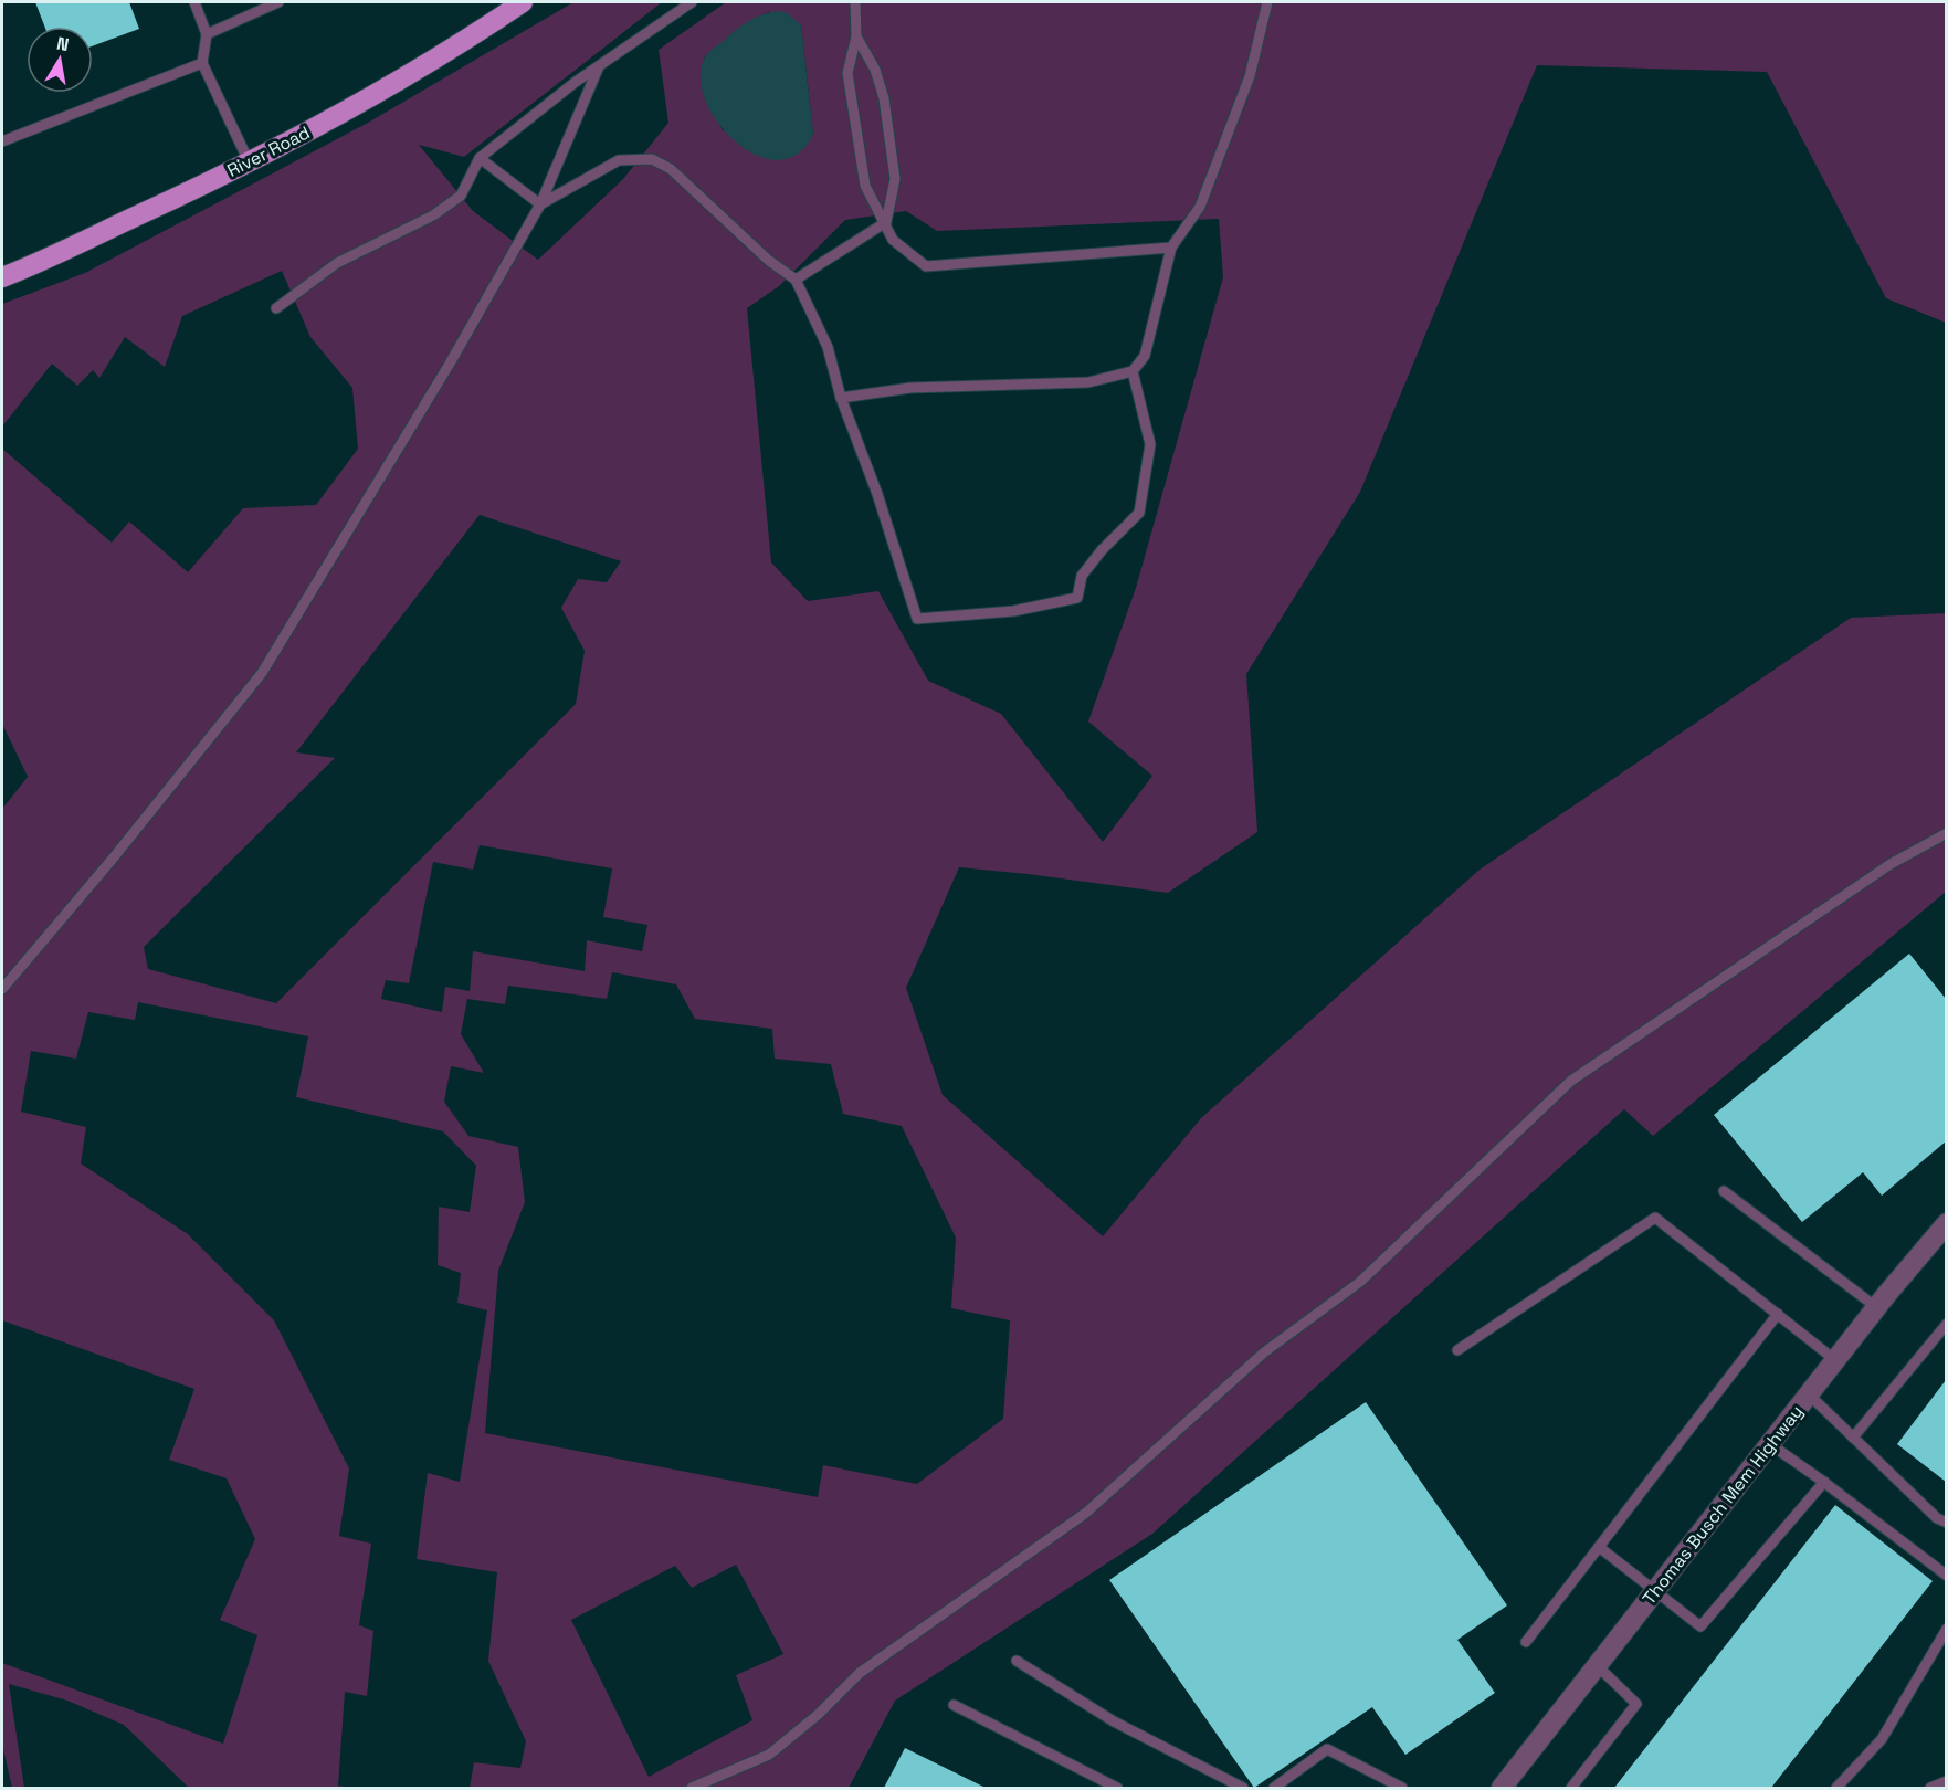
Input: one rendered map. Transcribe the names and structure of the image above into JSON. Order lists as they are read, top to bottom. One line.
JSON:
{"streets":{"main road":["River Road"],"street":["Thomas Busch Mem Highway"]},"north":"top"}
